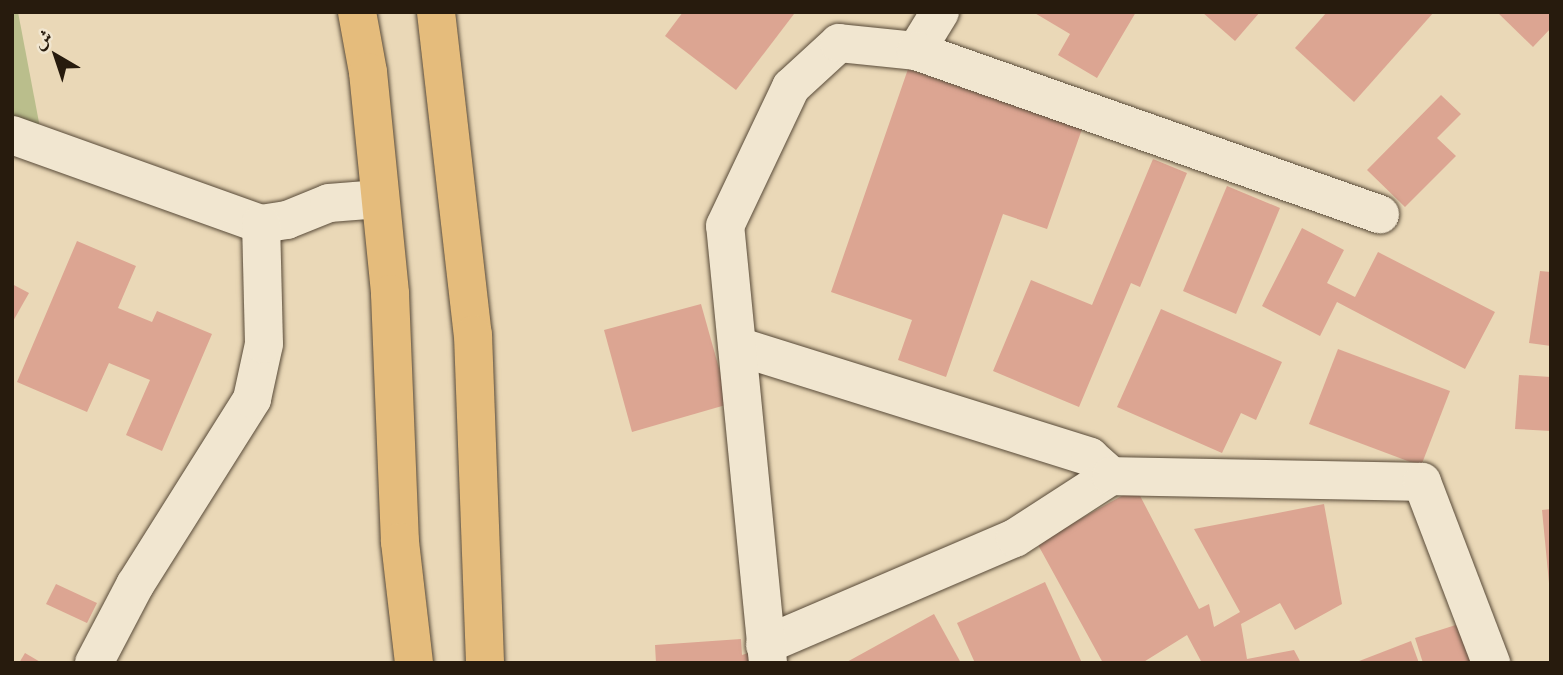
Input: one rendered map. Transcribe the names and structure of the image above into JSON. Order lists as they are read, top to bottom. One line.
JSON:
{"north":"top left"}
